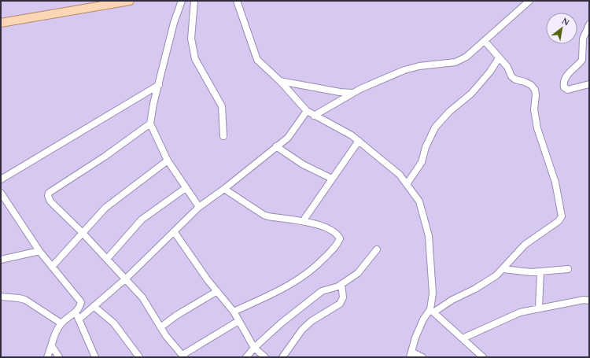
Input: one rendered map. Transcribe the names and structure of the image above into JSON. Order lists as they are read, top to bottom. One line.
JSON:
{"north":"top right"}
